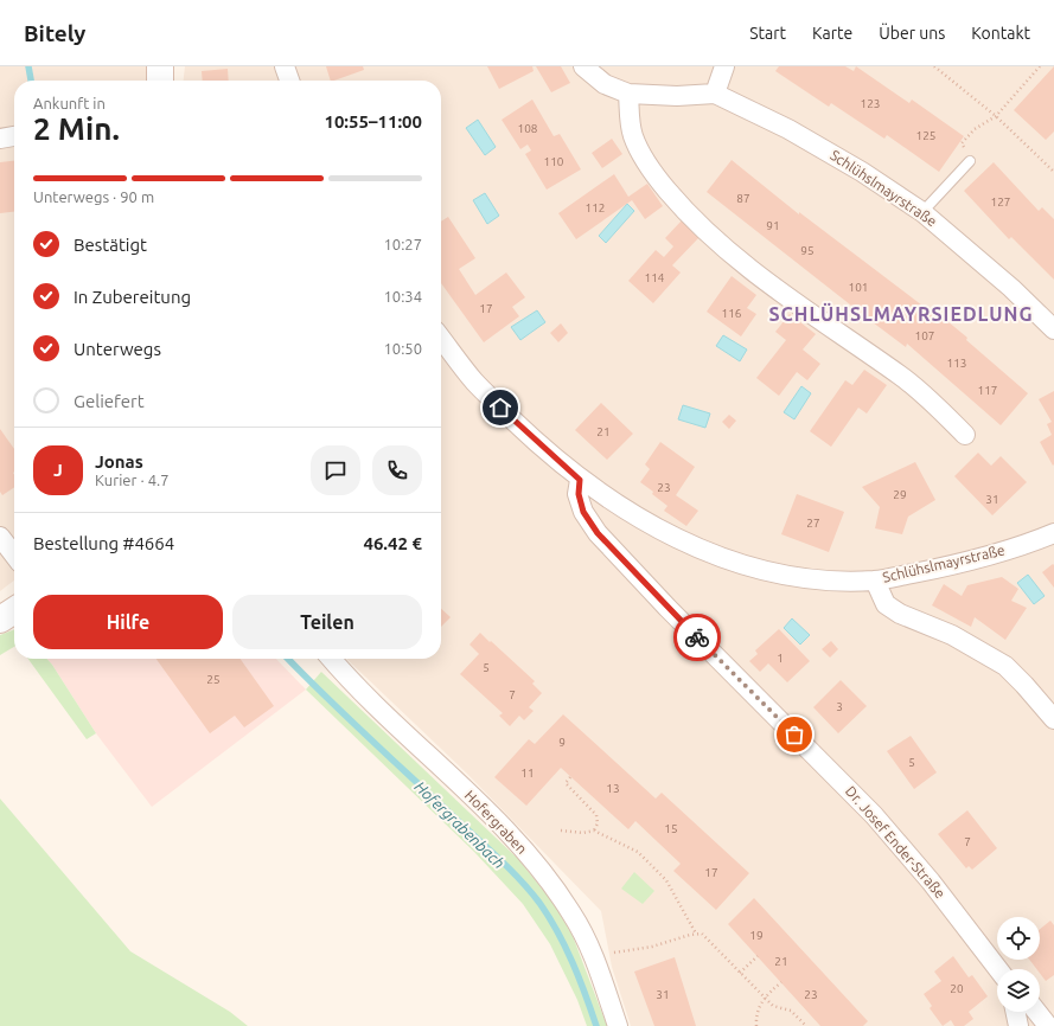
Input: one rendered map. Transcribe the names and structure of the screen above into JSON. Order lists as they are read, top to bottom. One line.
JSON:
{"streets":{"street":["Schlühslmayrstraße","Hofergraben","Dr. Josef Ender-Straße"]},"crossings":[["Schlühslmayrstraße","Dr. Josef Ender-Straße"]],"districts":["SCHLÜHSLMAYRSIEDLUNG"],"water":["Hofergrabenbach"],"house_numbers":["123","108","125","110","87","127","112","91","95","114","101","17","116","107","113","117","21","23","29","31","27","1","5","25","7","3","9","5","11","13","15","7","17","19","21","20","31","23"],"page":{"header":"Bitely","nav":["Start","Karte","Über uns","Kontakt"],"heading":["2 Min.","Ankunft in","10:55–11:00"],"panel":["Jonas","Kurier · 4.7","Bestellung #4664","46.42 €"],"bar":"Unterwegs · 90 m","list":[["Bestätigt","10:27"],["In Zubereitung","10:34"],["Unterwegs","10:50"],"Geliefert"],"round":"J","buttons":["Hilfe","Teilen"]}}
